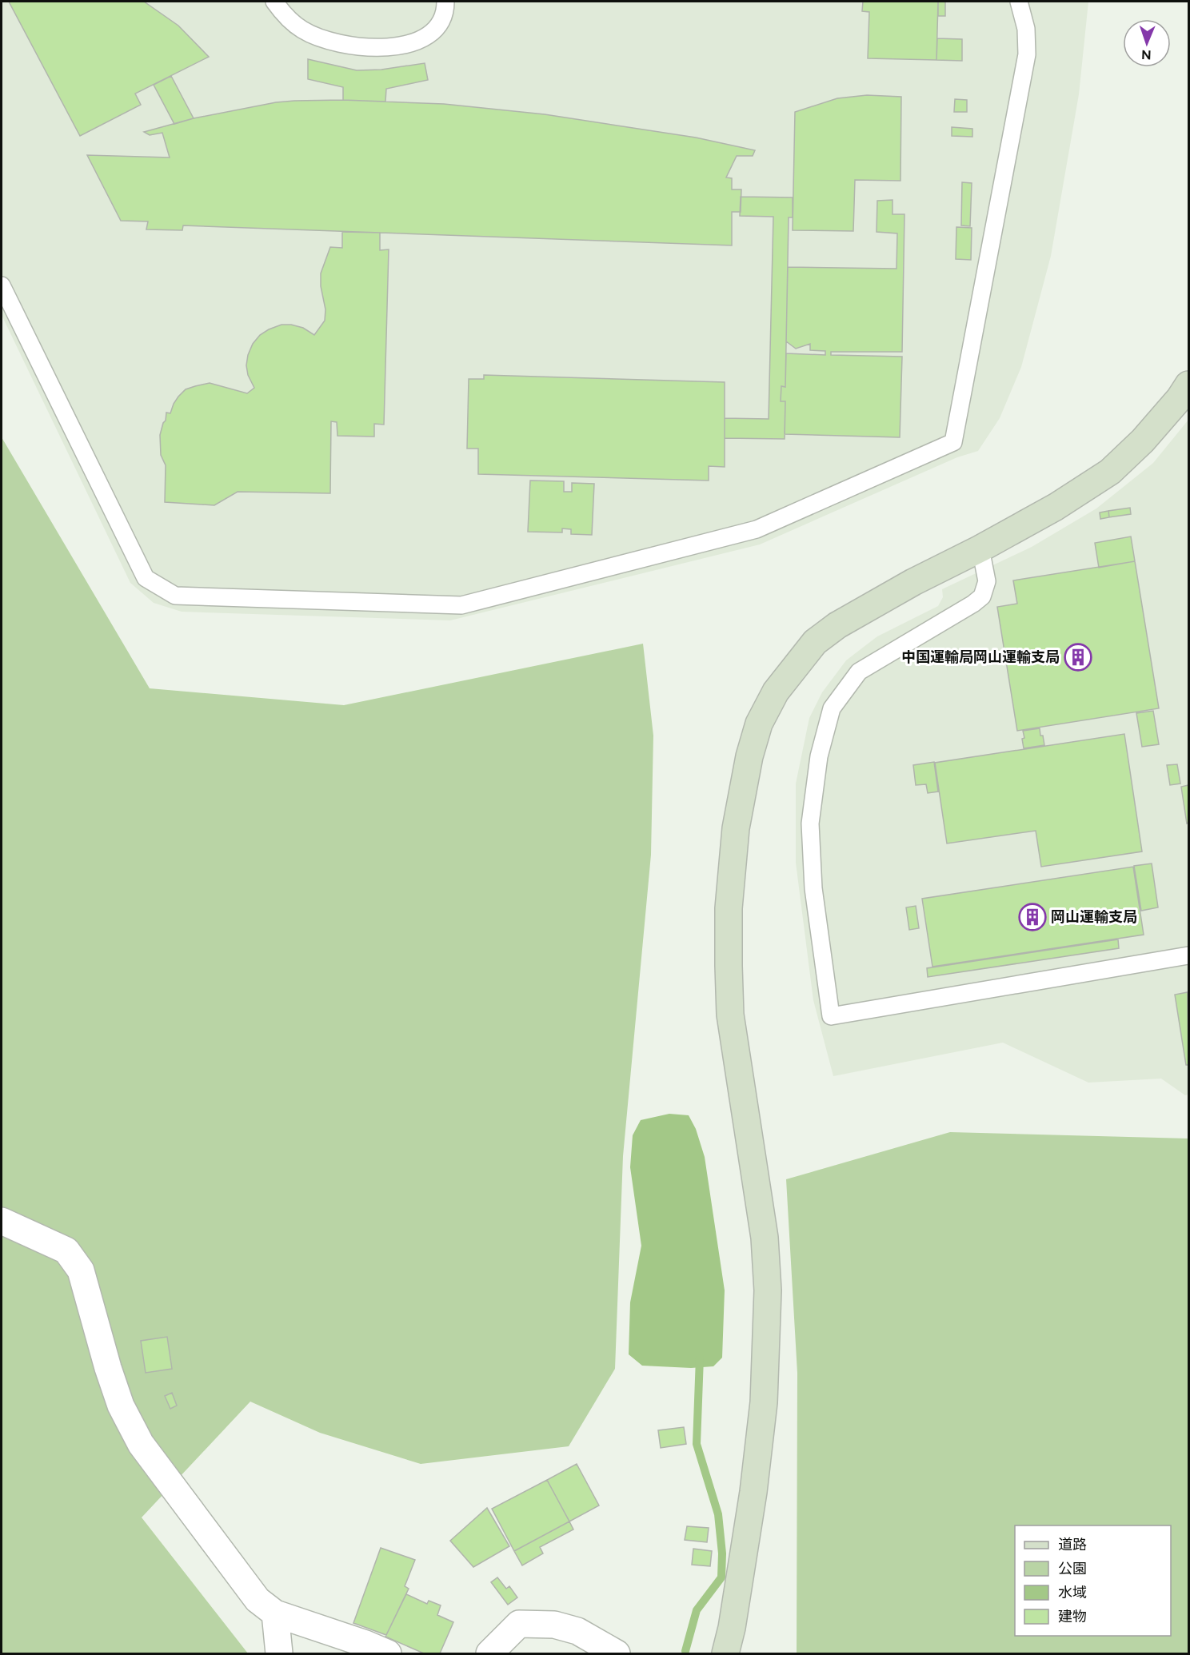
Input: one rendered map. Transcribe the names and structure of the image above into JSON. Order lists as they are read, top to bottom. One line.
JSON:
{"places":{"building":["中国運輸局岡山運輸支局","岡山運輸支局"]},"legend":["道路","公園","水域","建物"],"north":"bottom"}
